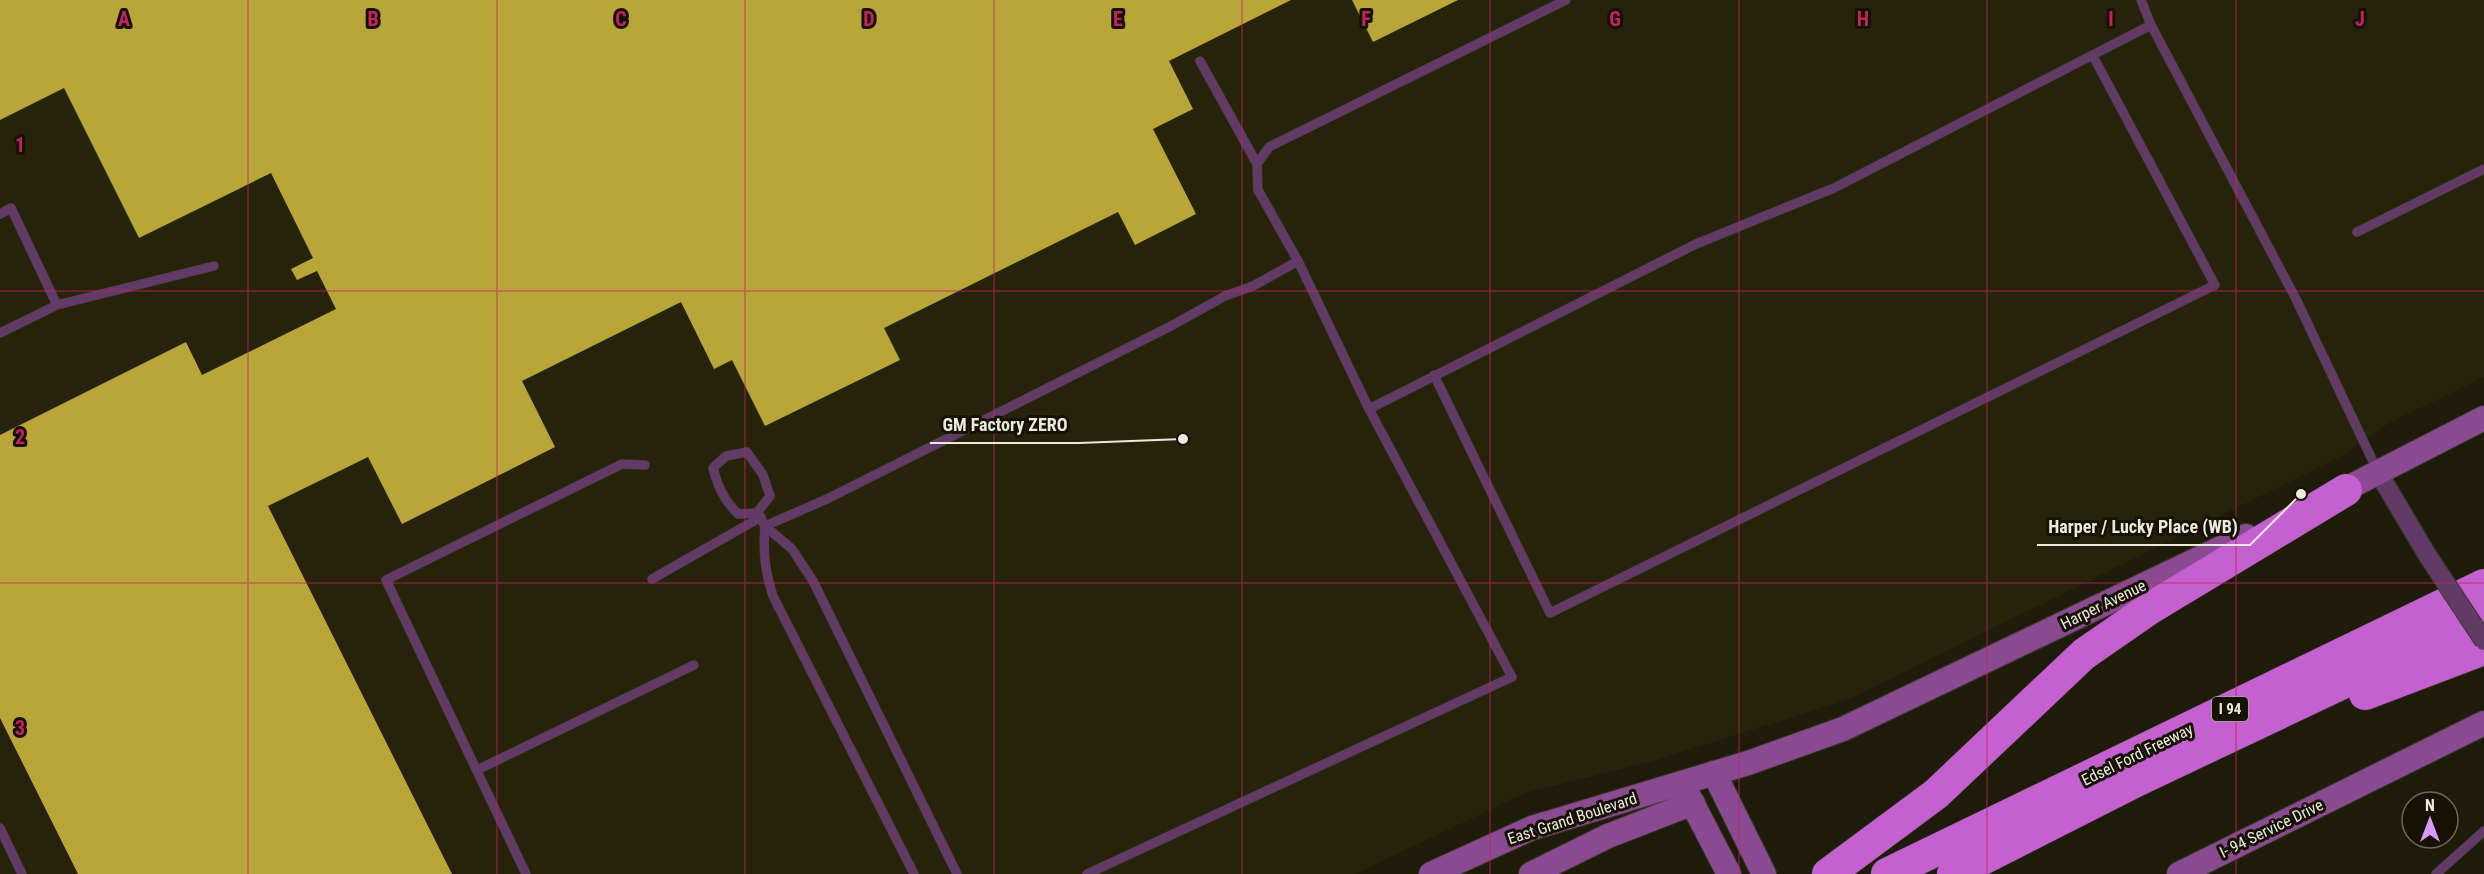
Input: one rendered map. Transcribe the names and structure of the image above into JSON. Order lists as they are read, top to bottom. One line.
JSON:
{"streets":{"highway":["I 94","Edsel Ford Freeway"],"street":["Harper Avenue","East Grand Boulevard","I- 94 Service Drive"]},"crossings":[["Harper Avenue","East Grand Boulevard"]],"places":["GM Factory ZERO","Harper / Lucky Place (WB)"],"north":"top","grid":{"columns":["A","B","C","D","E","F","G","H","I","J"],"rows":["1","2","3"]}}
